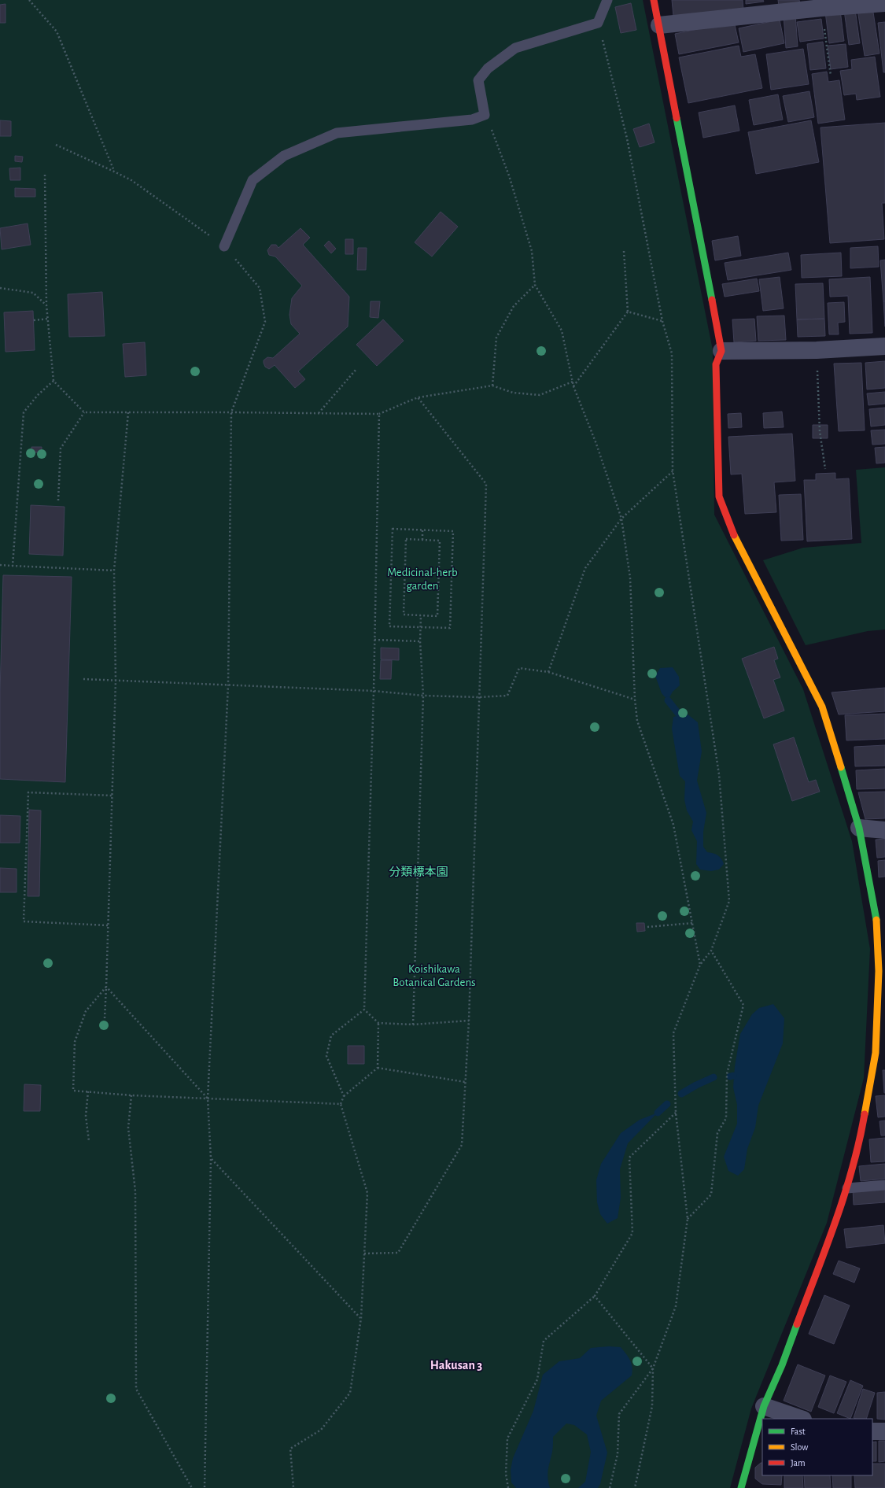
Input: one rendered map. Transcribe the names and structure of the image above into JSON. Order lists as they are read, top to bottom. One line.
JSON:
{"districts":["Hakusan 3"],"parks":["Medicinal-herb garden","分類標本園","Koishikawa Botanical Gardens"],"legend":["Fast","Slow","Jam"]}
